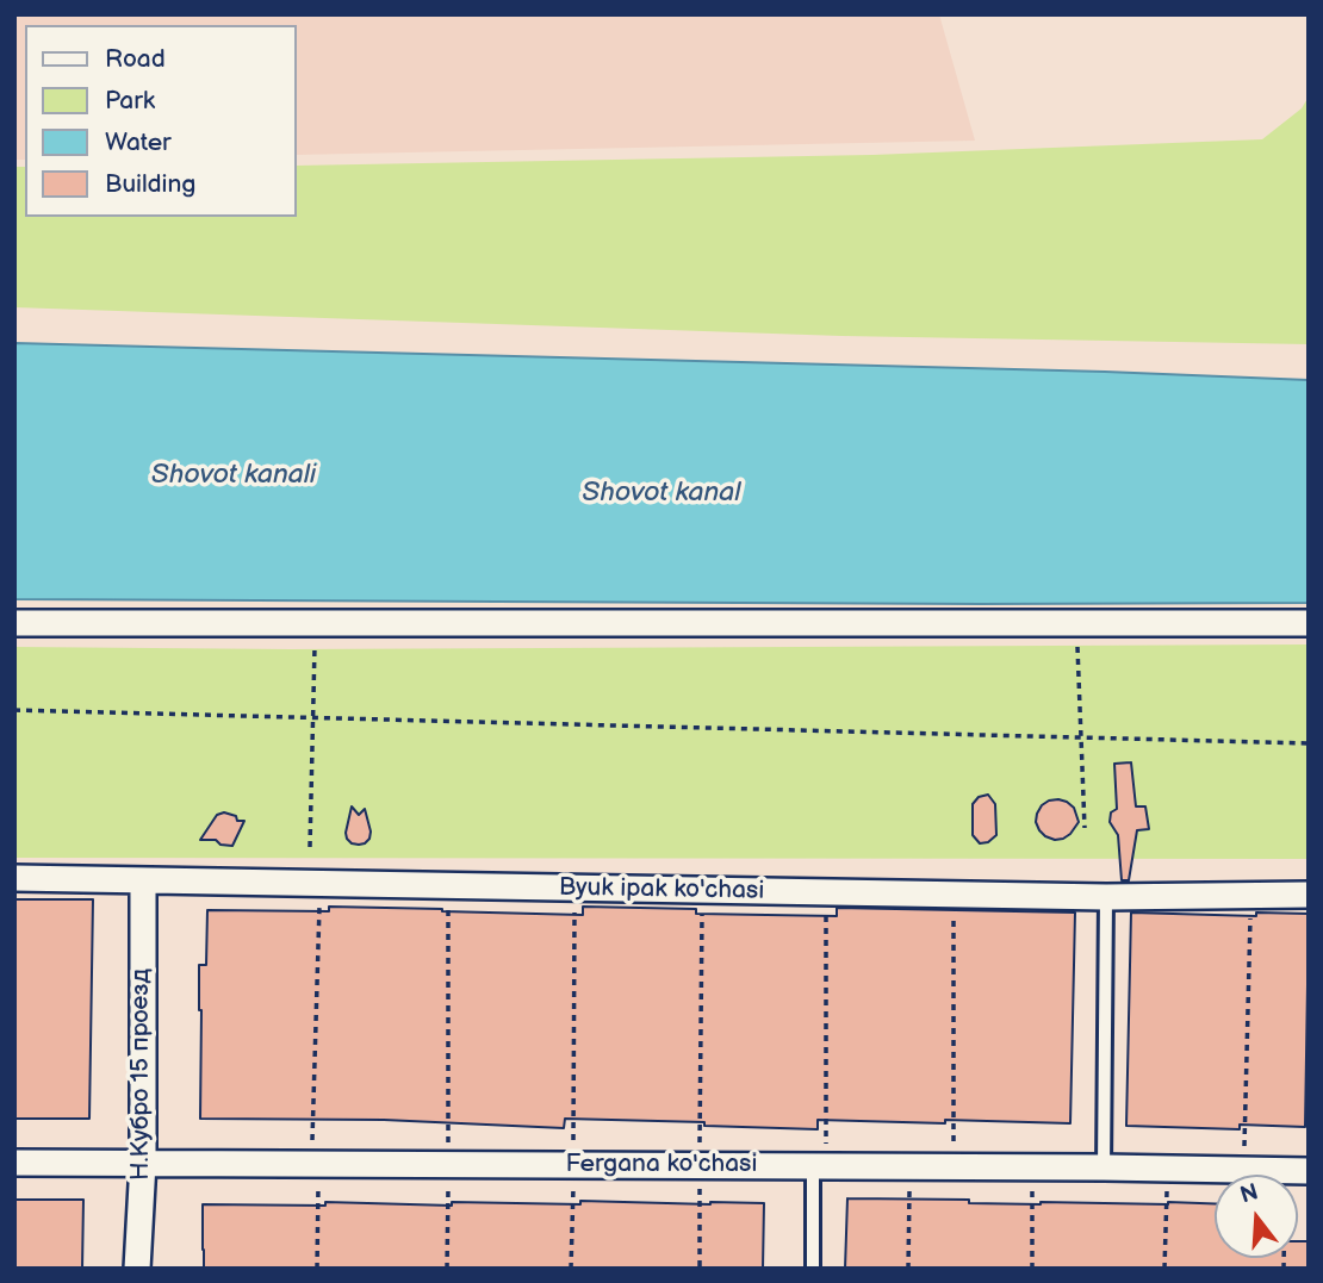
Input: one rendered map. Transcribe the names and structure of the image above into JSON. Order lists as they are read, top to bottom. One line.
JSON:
{"streets":{"street":["Byuk ipak ko'chasi","Н.Кубро 15 проезд","Fergana ko'chasi"]},"crossings":[["Byuk ipak ko'chasi","Н.Кубро 15 проезд"],["Н.Кубро 15 проезд","Fergana ko'chasi"]],"water":["Shovot kanali","Shovot kanal"],"legend":["Road","Park","Water","Building"],"north":"top"}
